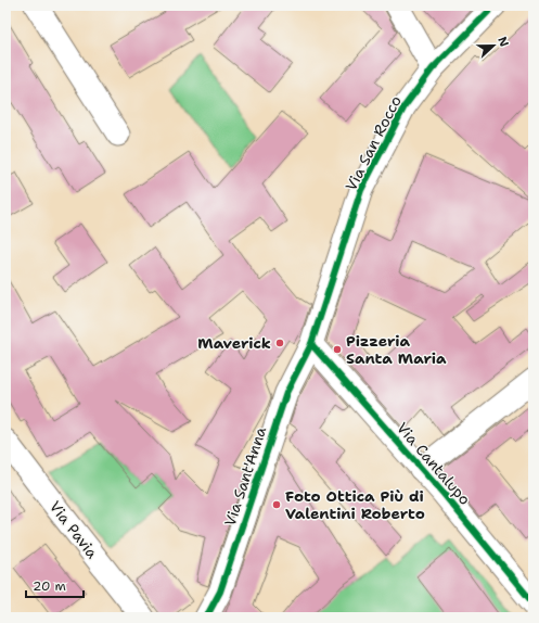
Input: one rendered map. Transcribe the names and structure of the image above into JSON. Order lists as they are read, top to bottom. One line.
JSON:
{"streets":{"street":["Via San Rocco","Via Cantalupo","Via Sant'Anna","Via Pavia"]},"crossings":[["Via San Rocco","Via Cantalupo"],["Via San Rocco","Via Sant'Anna"],["Via Cantalupo","Via Sant'Anna"]],"places":["Maverick","Pizzeria Santa Maria","Foto Ottica Più di Valentini Roberto"],"scale_bar":"20 m","north":"right"}
